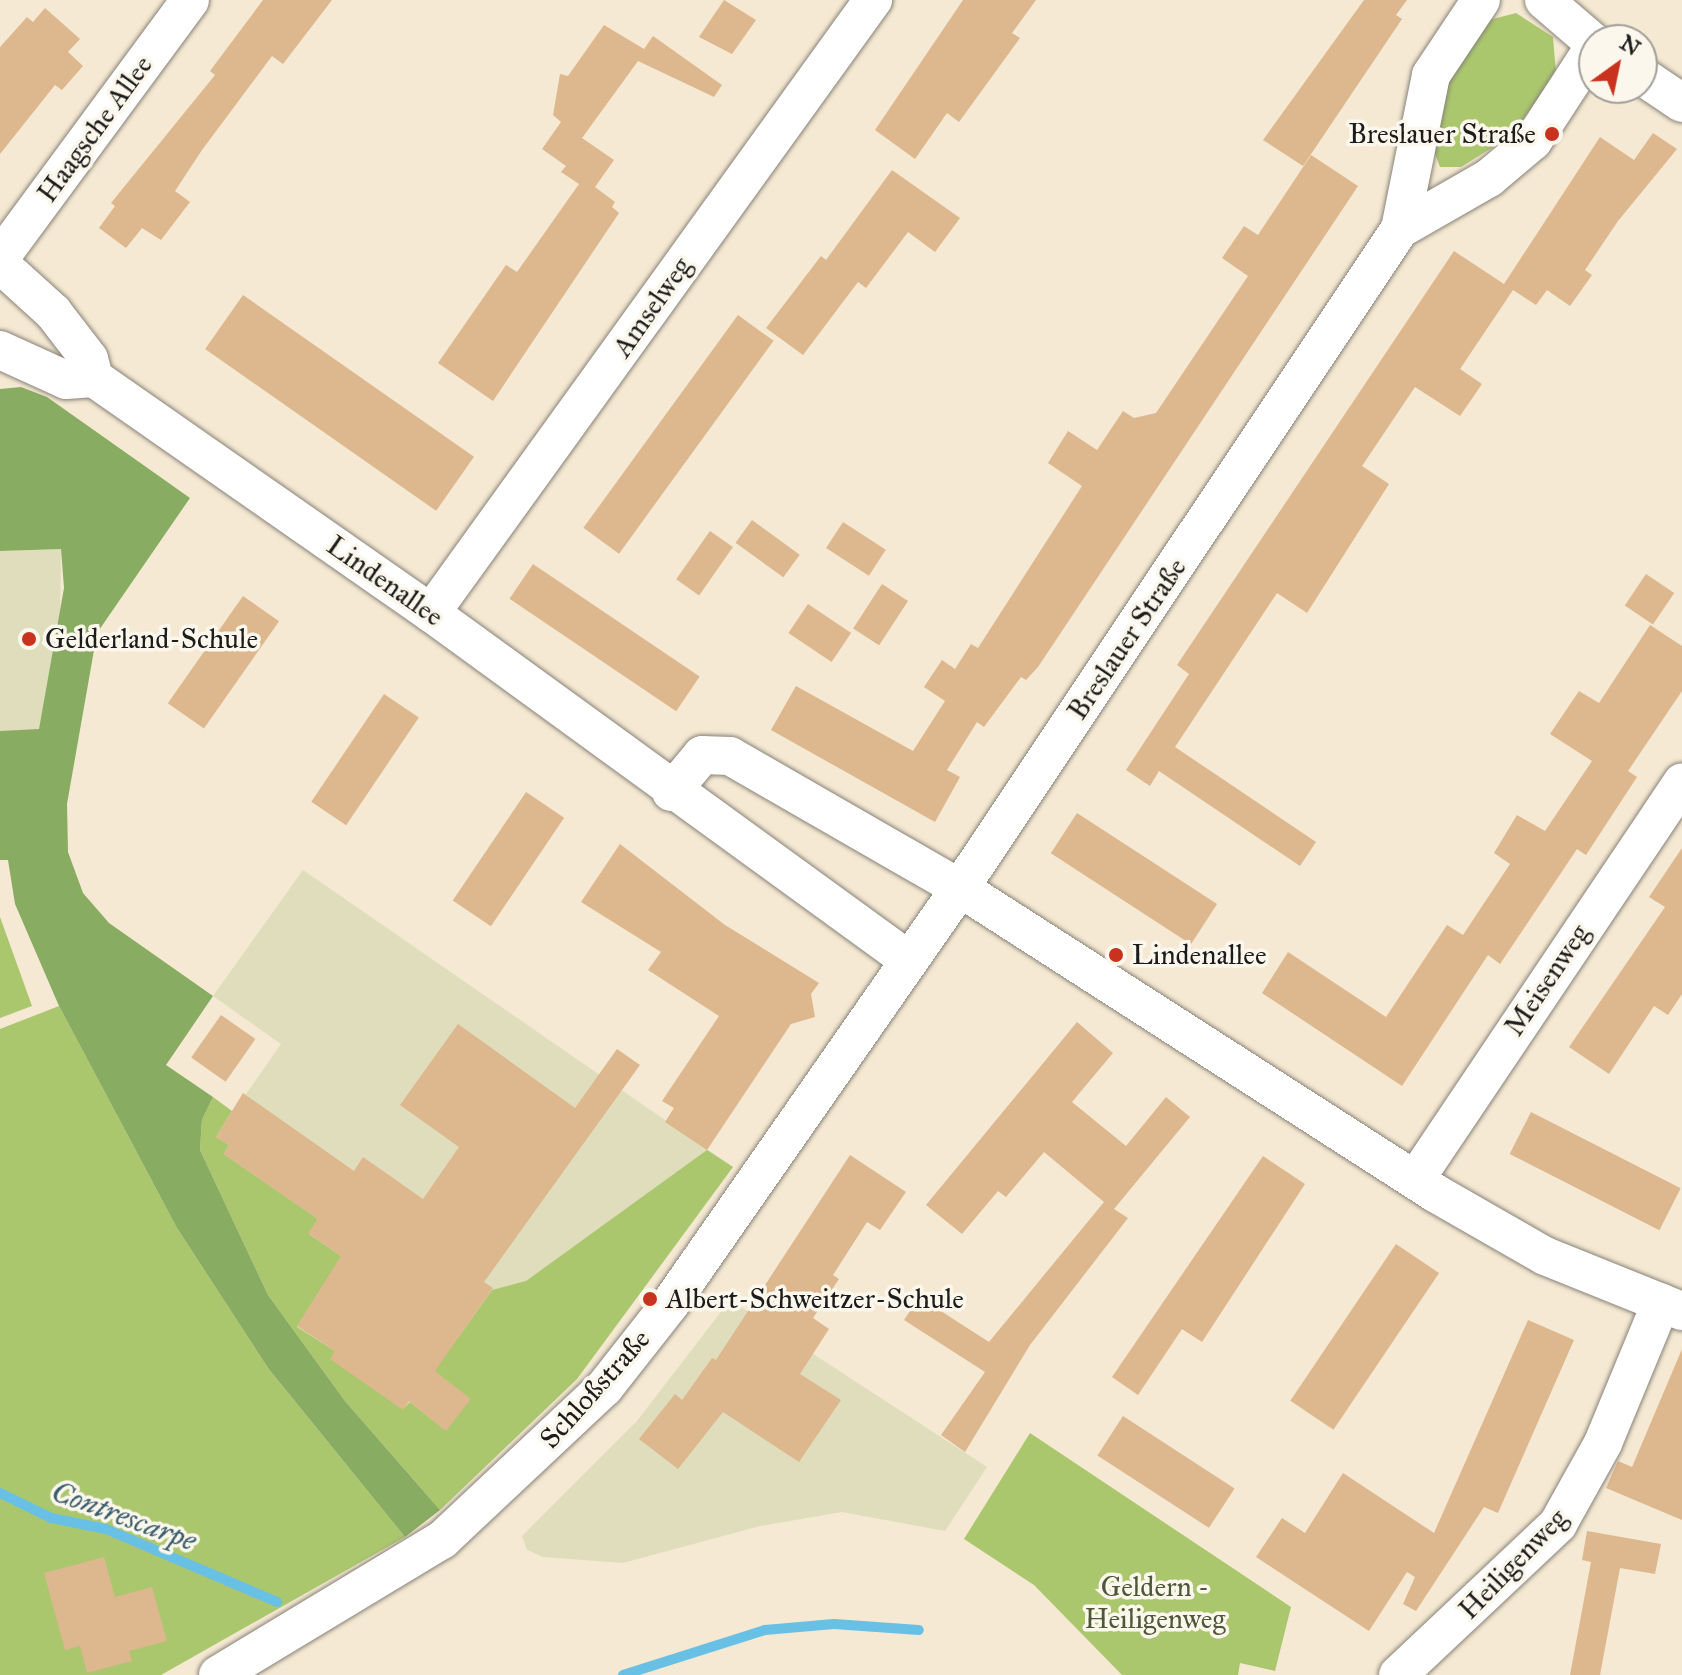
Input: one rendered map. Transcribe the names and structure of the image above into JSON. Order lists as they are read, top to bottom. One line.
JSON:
{"streets":{"street":["Haagsche Allee","Amselweg","Lindenallee","Breslauer Straße","Meisenweg","Schloßstraße","Heiligenweg"]},"crossings":[["Amselweg","Lindenallee"],["Lindenallee","Schloßstraße"],["Breslauer Straße","Schloßstraße"]],"water":["Contrescarpe"],"parks":["Geldern - Heiligenweg"],"places":["Breslauer Straße","Gelderland-Schule","Lindenallee","Albert-Schweitzer-Schule"],"north":"top right"}
